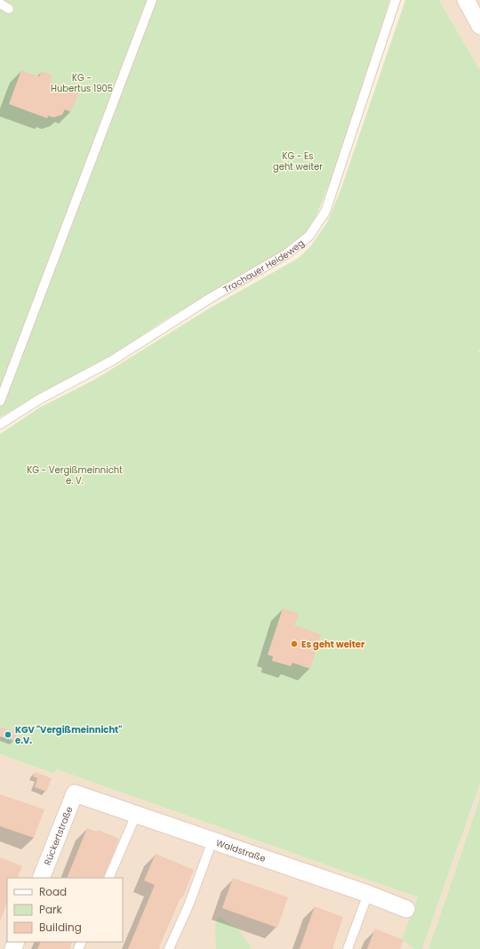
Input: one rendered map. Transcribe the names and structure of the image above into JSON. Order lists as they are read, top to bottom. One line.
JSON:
{"streets":{"street":["Rückertstraße","Waldstraße"],"lane":["Trachauer Heideweg"]},"crossings":[["Rückertstraße","Waldstraße"]],"parks":["KG - Hubertus 1905","KG - Es geht weiter","KG - Vergißmeinnicht e. V."],"places":["Es geht weiter","KGV \"Vergißmeinnicht\" e.V."],"legend":["Road","Park","Building"]}
